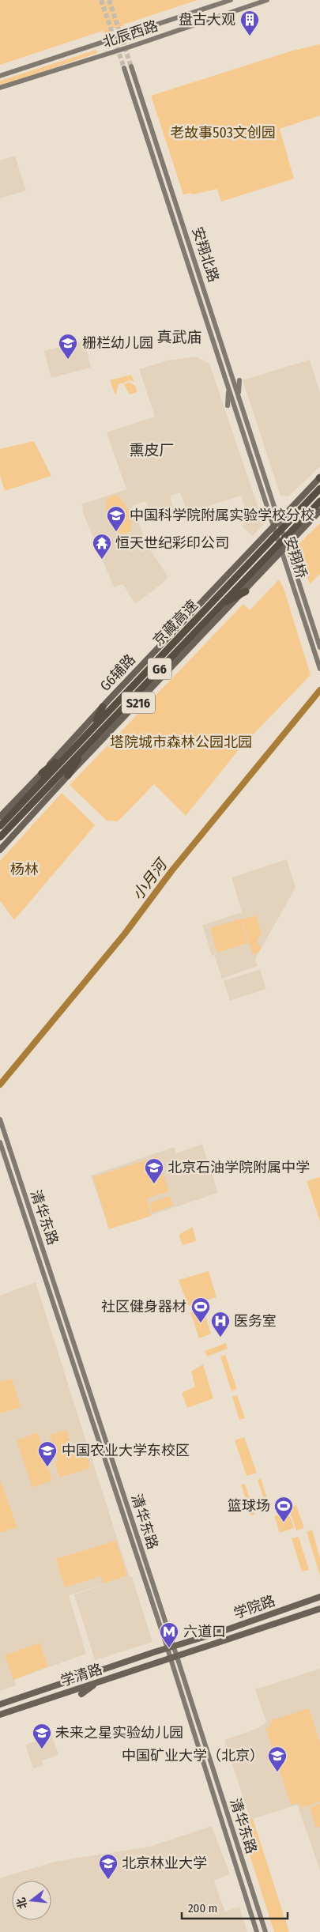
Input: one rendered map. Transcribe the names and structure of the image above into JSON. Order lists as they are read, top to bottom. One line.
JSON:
{"streets":{"highway":["京藏高速","G6"],"main road":["北辰西路","安翔北路","安翔桥","G6辅路","S216","清华东路","学院路","学清路"]},"crossings":[["安翔北路","安翔桥"],["清华东路","学院路"],["清华东路","学清路"],["学院路","学清路"]],"districts":["真武庙","熏皮厂"],"water":["小月河"],"parks":["老故事503文创园","塔院城市森林公园北园","杨林"],"places":{"building":["盘古大观"],"school or university":["栅栏幼儿园","中国科学院附属实验学校分校","北京石油学院附属中学","中国农业大学东校区","未来之星实验幼儿园","中国矿业大学（北京）","北京林业大学"],"temple":["恒天世纪彩印公司"],"sports":["社区健身器材","篮球场"],"hospital":["医务室"],"metro station":["六道口"]},"scale_bar":"200 m","north":"left"}
